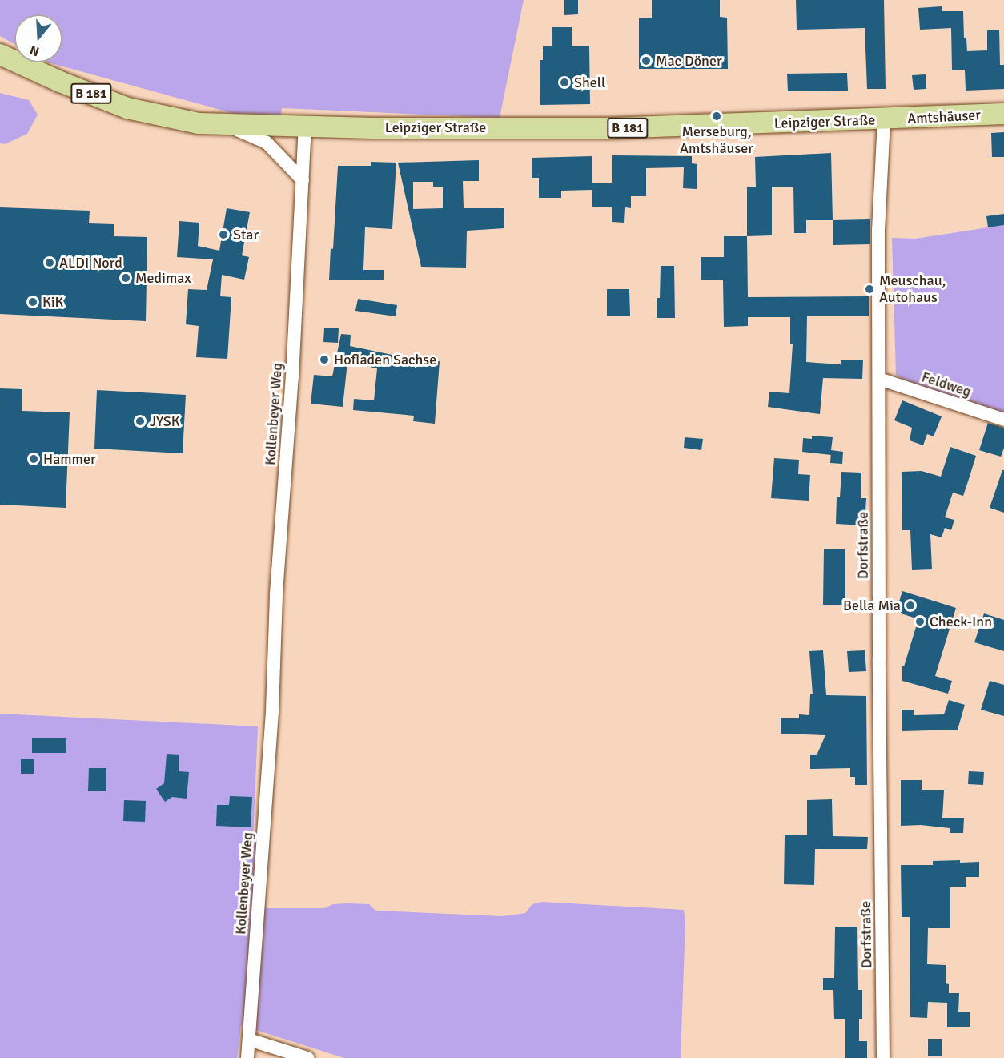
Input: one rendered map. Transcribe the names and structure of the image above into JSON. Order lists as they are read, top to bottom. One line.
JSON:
{"streets":{"main road":["B 181","Amtshäuser","Leipziger Straße"],"street":["Feldweg","Kollenbeyer Weg","Dorfstraße"]},"crossings":[["Amtshäuser","Leipziger Straße"],["Amtshäuser","Dorfstraße"],["Leipziger Straße","Kollenbeyer Weg"],["Leipziger Straße","Dorfstraße"],["Feldweg","Dorfstraße"]],"places":["Mac Döner","Shell","Merseburg, Amtshäuser","Star","ALDI Nord","Medimax","Meuschau, Autohaus","KiK","Hofladen Sachse","JYSK","Hammer","Bella Mia","Check-Inn"],"north":"bottom"}
